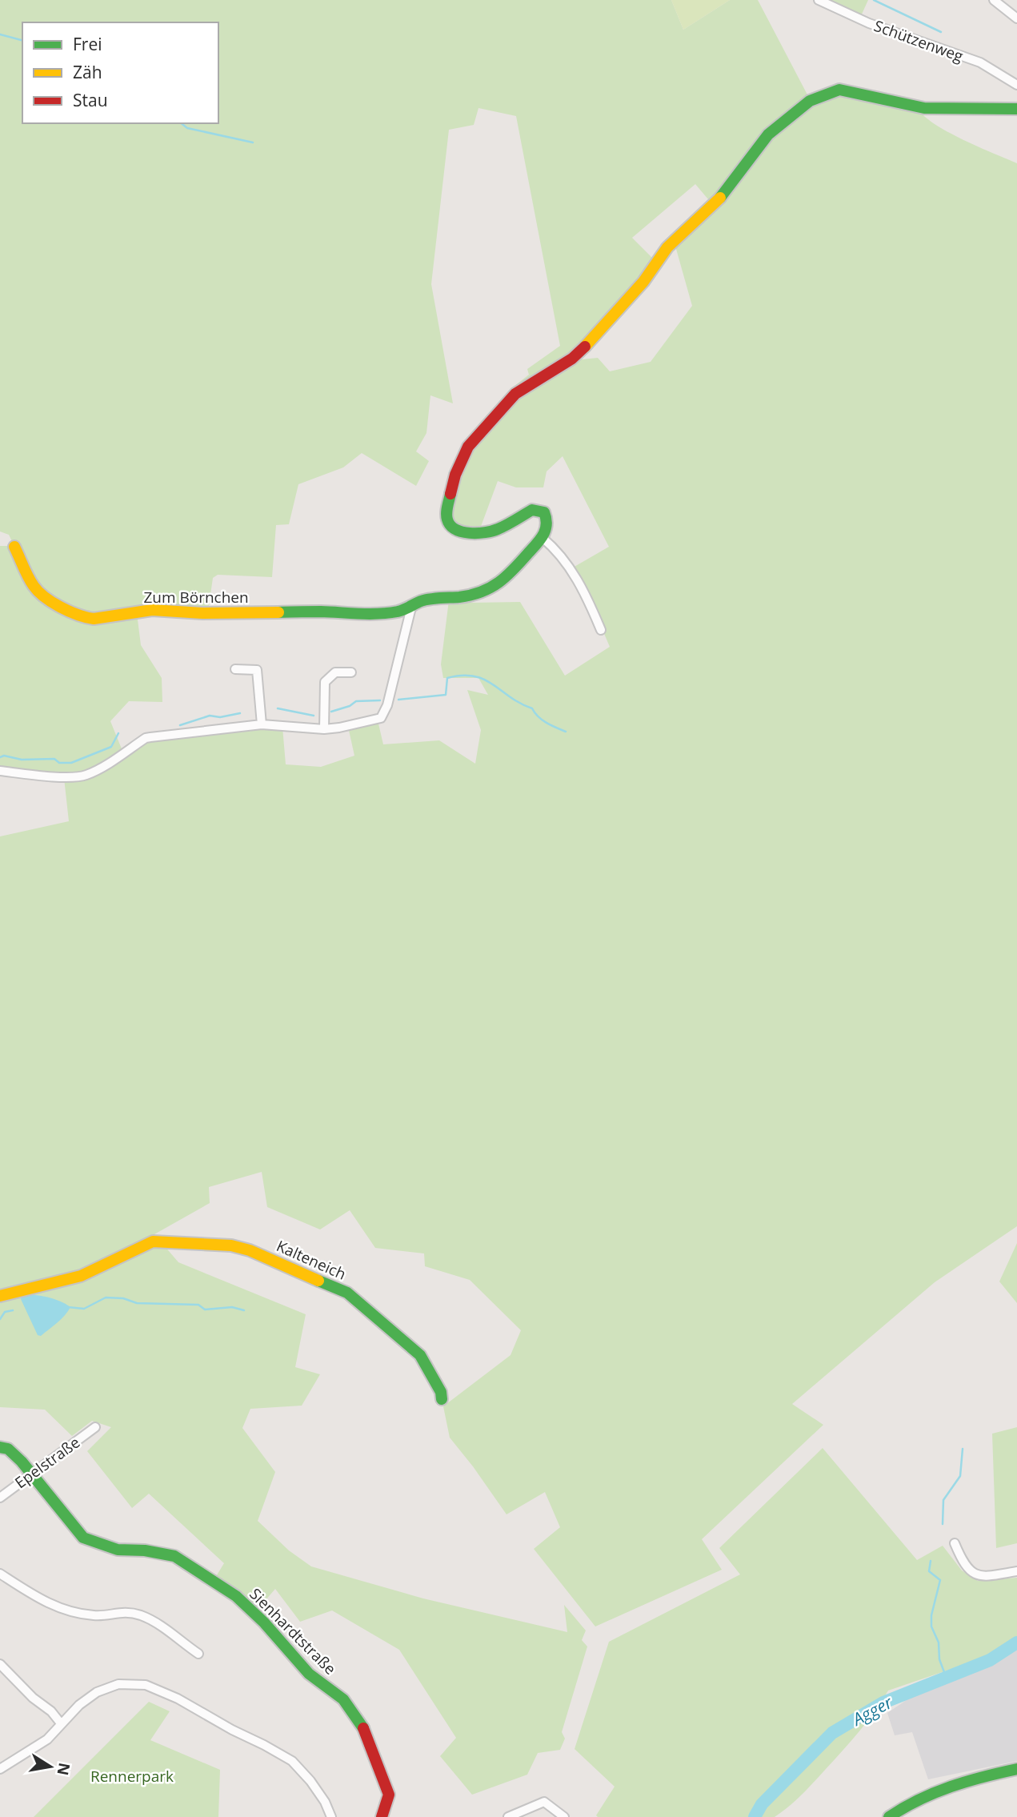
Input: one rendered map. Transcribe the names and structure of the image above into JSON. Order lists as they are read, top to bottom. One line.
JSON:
{"streets":{"street":["Schützenweg","Zum Börnchen","Kalteneich","Epelstraße","Sienhardtstraße"]},"crossings":[["Epelstraße","Sienhardtstraße"]],"water":["Agger"],"parks":["Rennerpark"],"legend":["Frei","Zäh","Stau"],"north":"right"}
